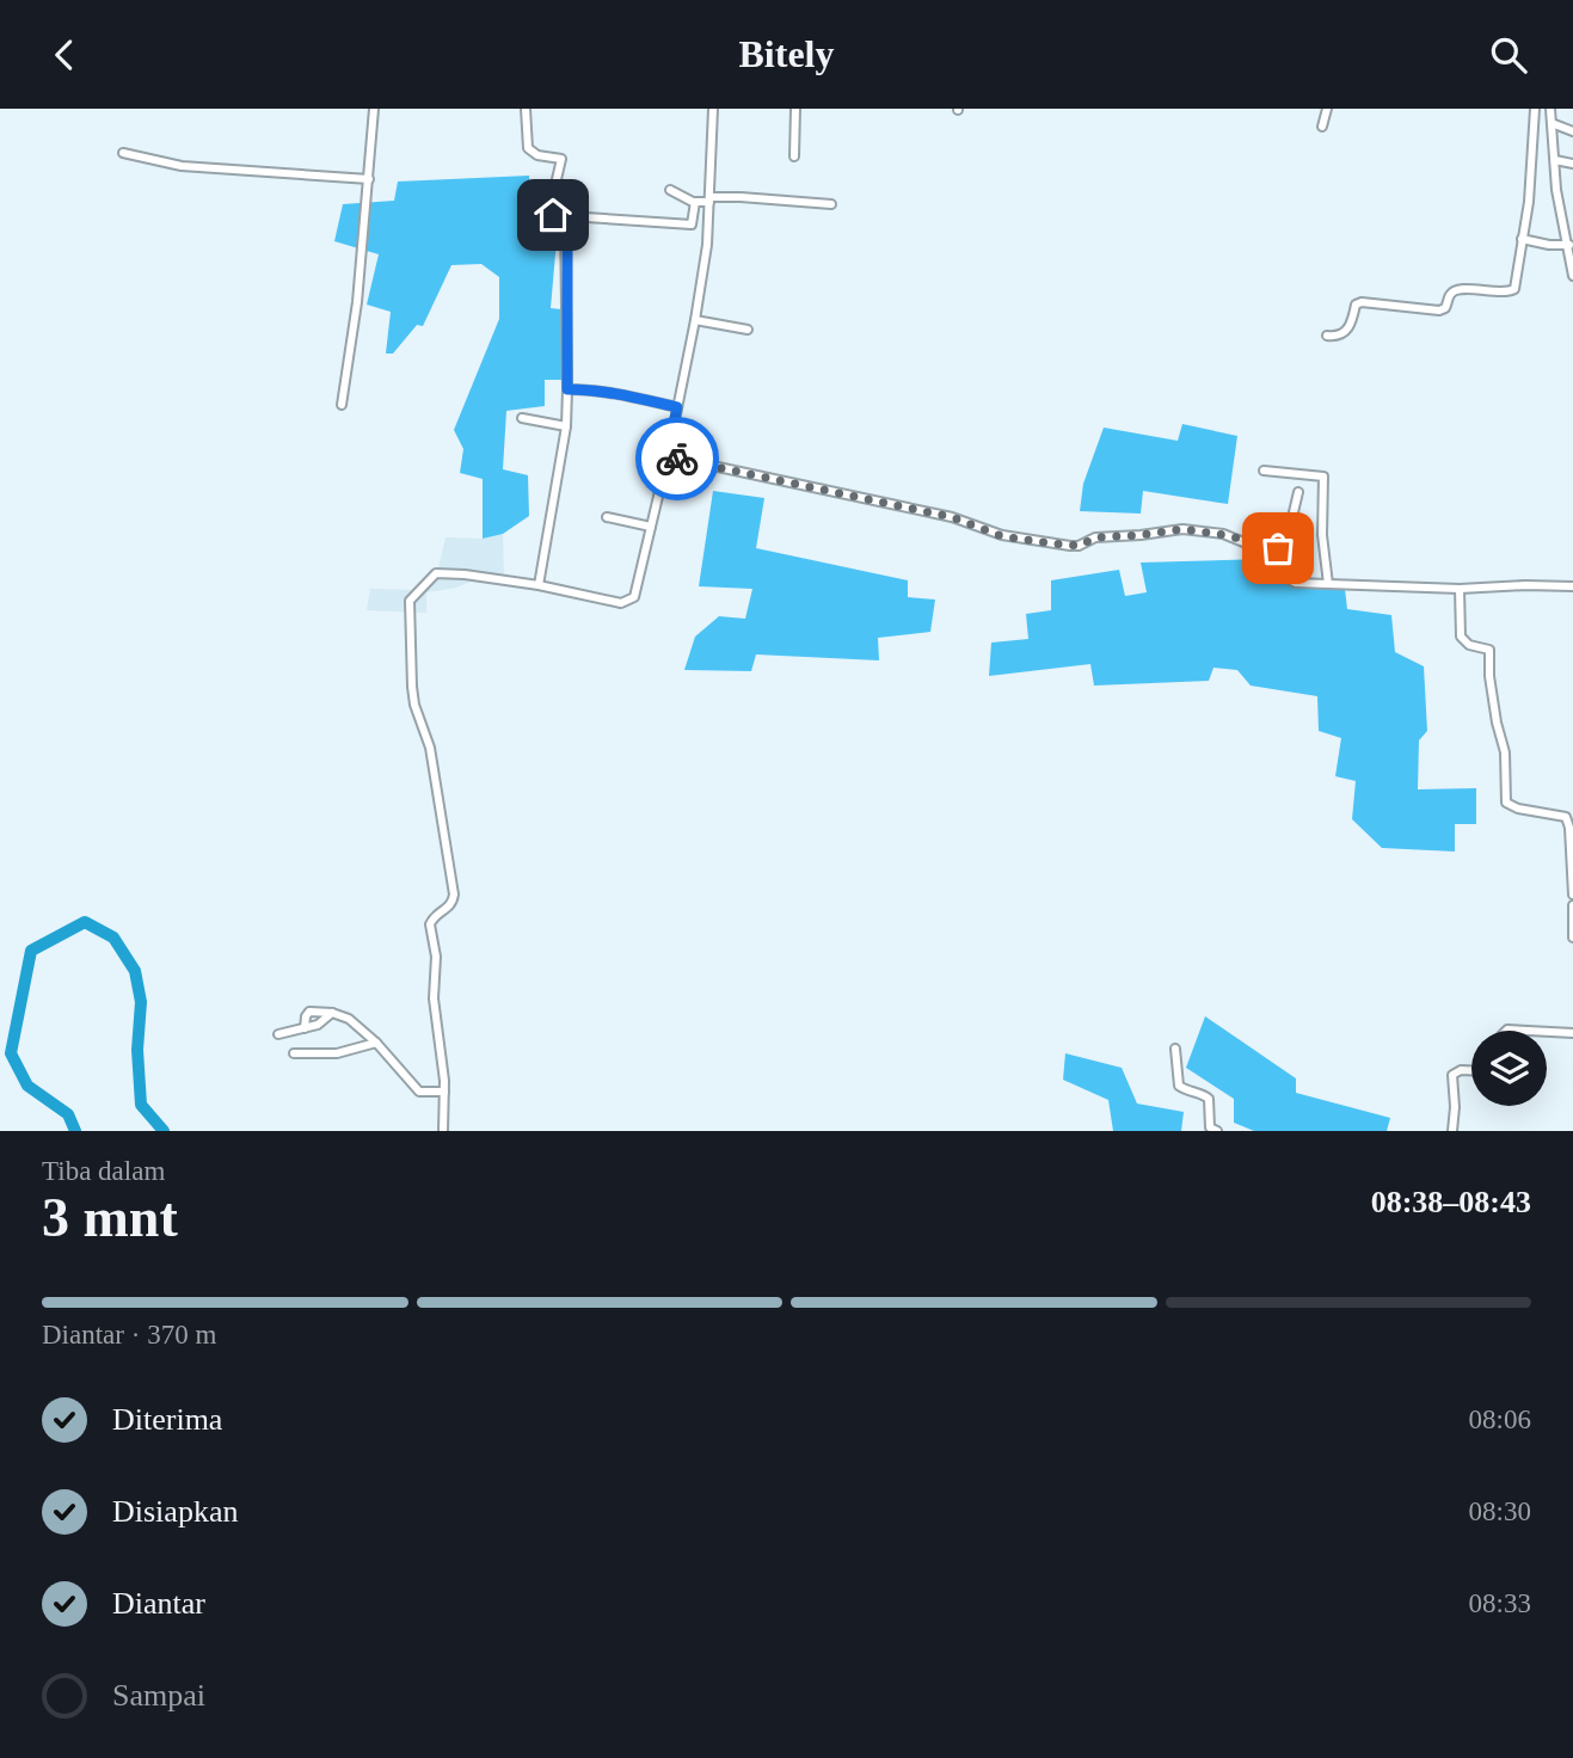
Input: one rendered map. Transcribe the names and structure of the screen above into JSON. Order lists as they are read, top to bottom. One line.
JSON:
{"page":{"header":"Bitely","heading":["3 mnt","Tiba dalam","08:38–08:43"],"bar":"Diantar · 370 m","list":[["Diterima","08:06"],["Disiapkan","08:30"],["Diantar","08:33"],"Sampai"]}}
